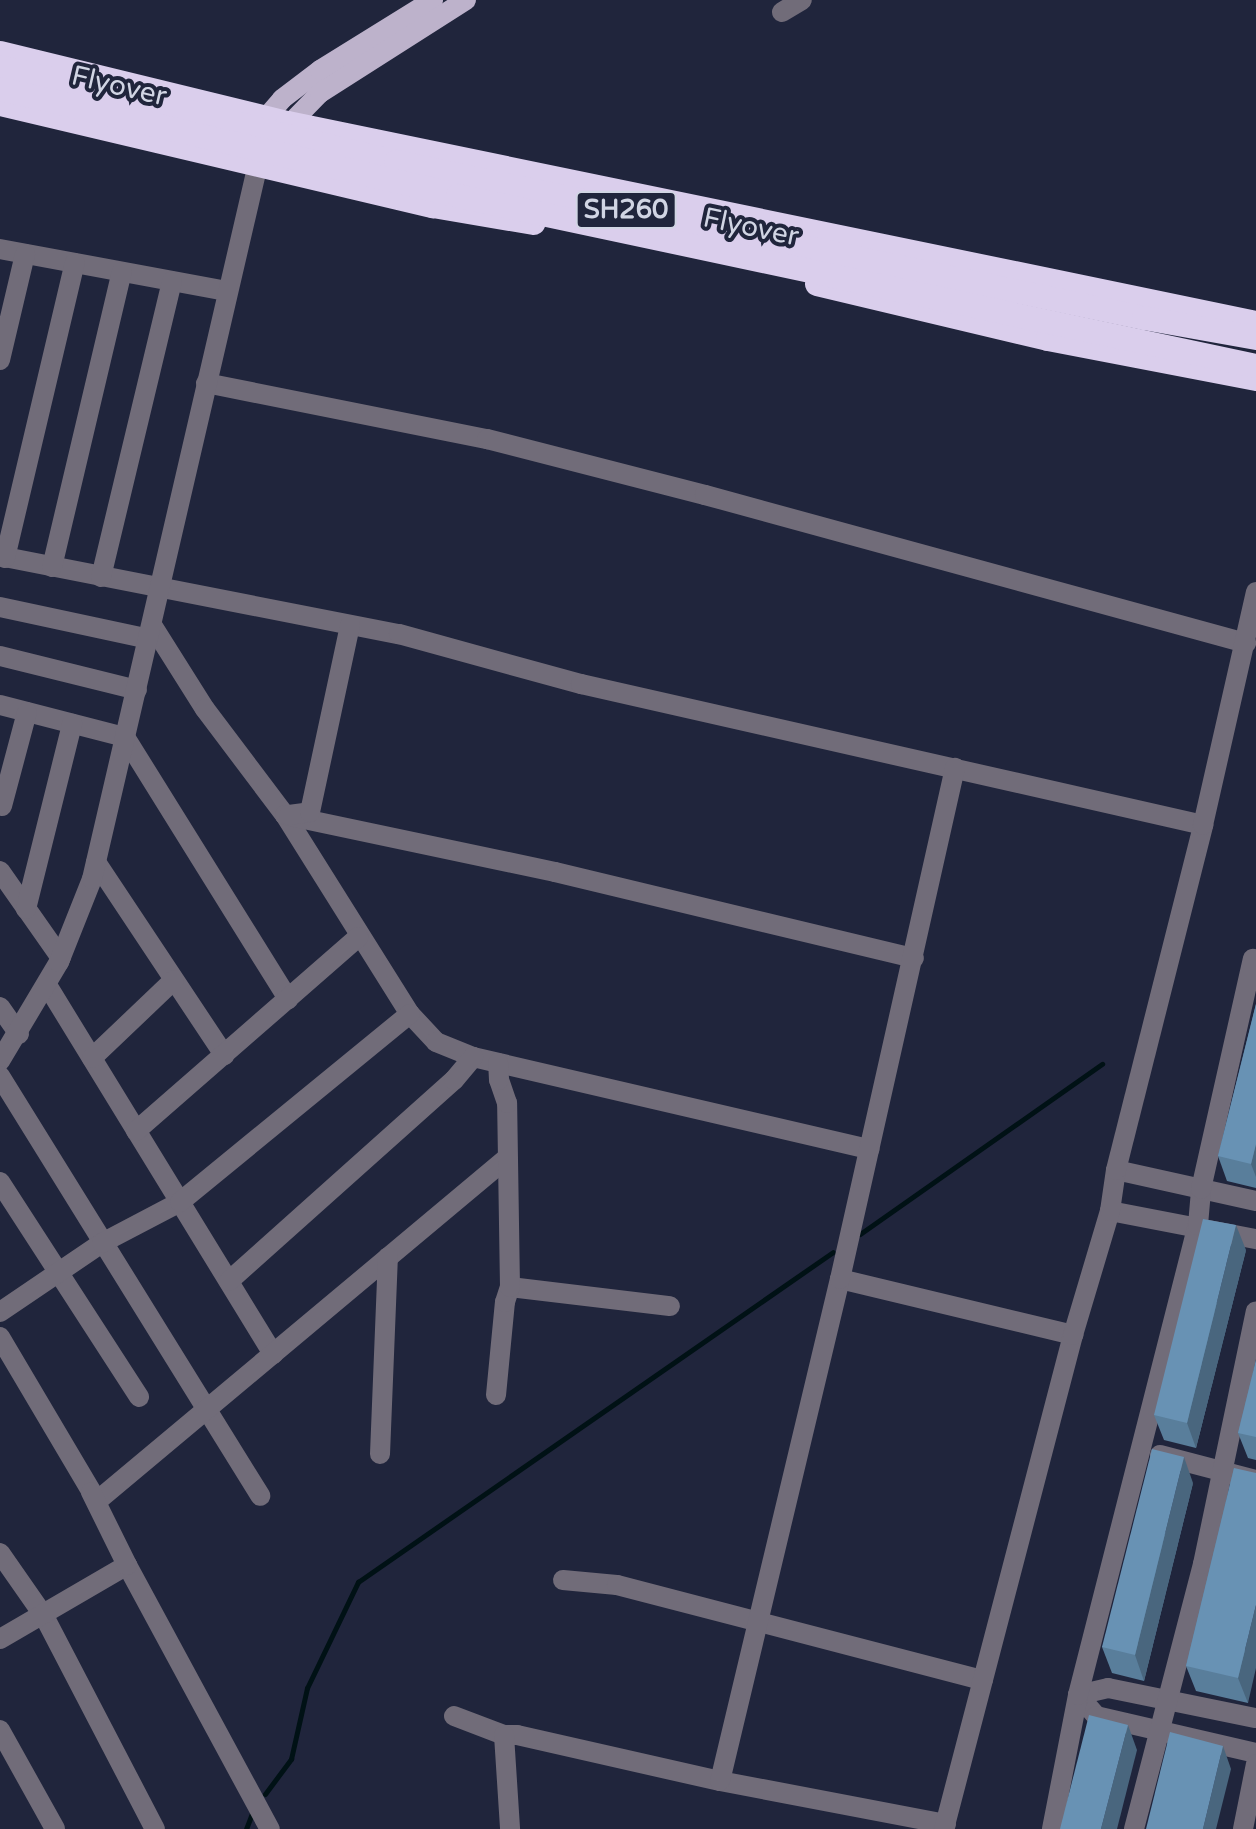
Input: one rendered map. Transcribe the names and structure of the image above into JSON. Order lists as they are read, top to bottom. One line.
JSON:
{"streets":{"highway":["Flyover","SH260"]}}
